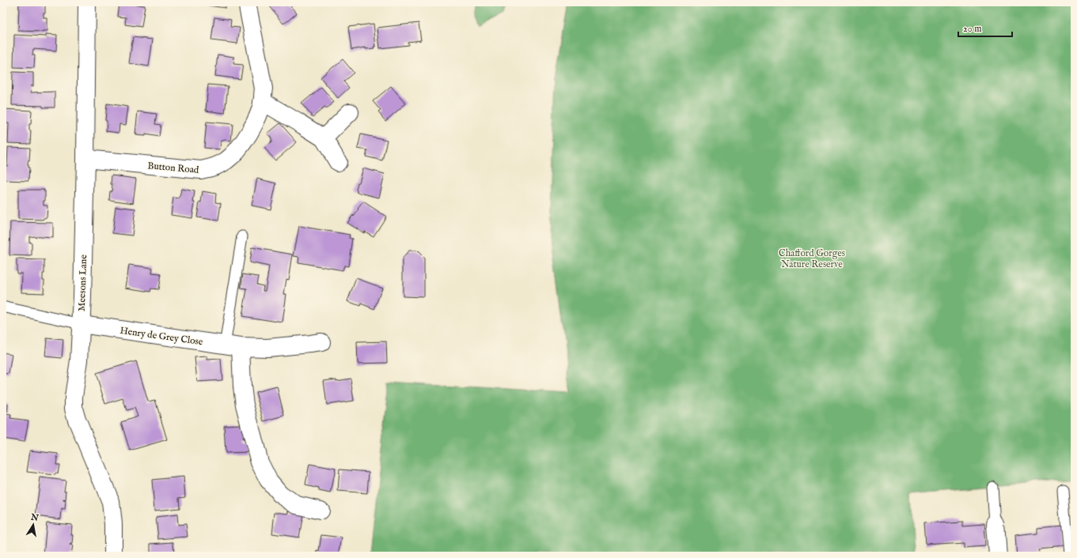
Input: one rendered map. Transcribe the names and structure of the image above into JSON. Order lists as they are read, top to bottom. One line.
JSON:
{"streets":{"street":["Button Road","Meesons Lane","Henry de Grey Close"]},"crossings":[["Button Road","Meesons Lane"],["Meesons Lane","Henry de Grey Close"]],"parks":["Chafford Gorges Nature Reserve"],"scale_bar":"20 m","north":"top"}
